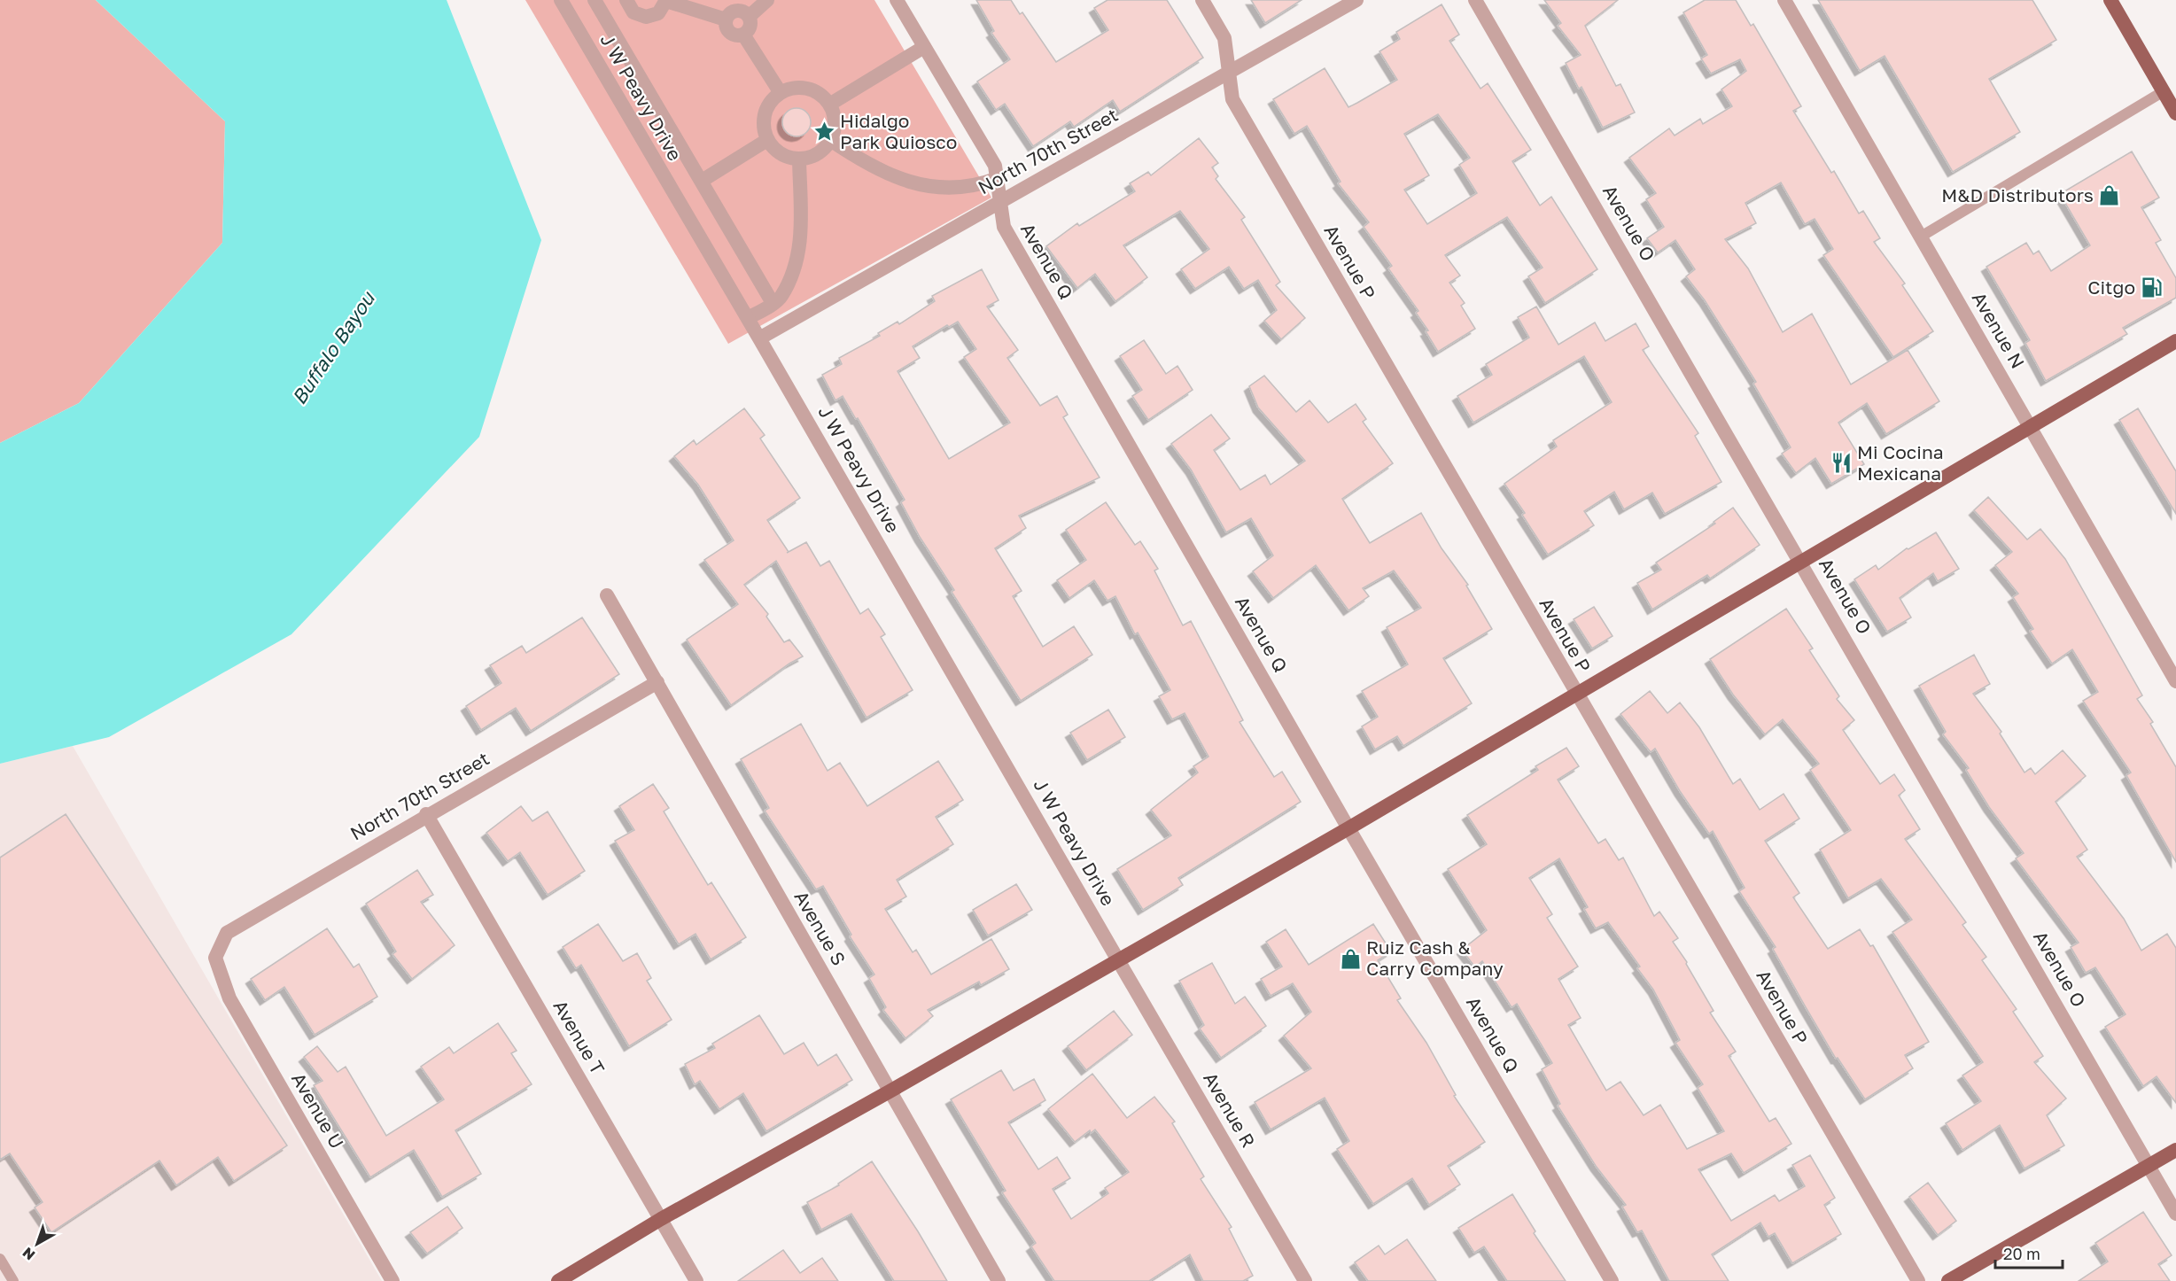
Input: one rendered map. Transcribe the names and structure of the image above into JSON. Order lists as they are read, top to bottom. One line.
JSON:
{"streets":{"street":["J W Peavy Drive","North 70th Street","Avenue O","Avenue Q","Avenue P","Avenue N","Avenue S","Avenue T","Avenue R","Avenue U"]},"crossings":[["J W Peavy Drive","North 70th Street"],["J W Peavy Drive","Avenue R"],["North 70th Street","Avenue Q"],["North 70th Street","Avenue P"],["North 70th Street","Avenue S"],["North 70th Street","Avenue T"],["North 70th Street","Avenue U"]],"water":["Buffalo Bayou"],"places":{"place":["Hidalgo Park Quiosco"],"shop":["M&D Distributors","Ruiz Cash & Carry Company"],"fuel station":["Citgo"],"restaurant":["Mi Cocina Mexicana"]},"scale_bar":"20 m","north":"bottom left"}
